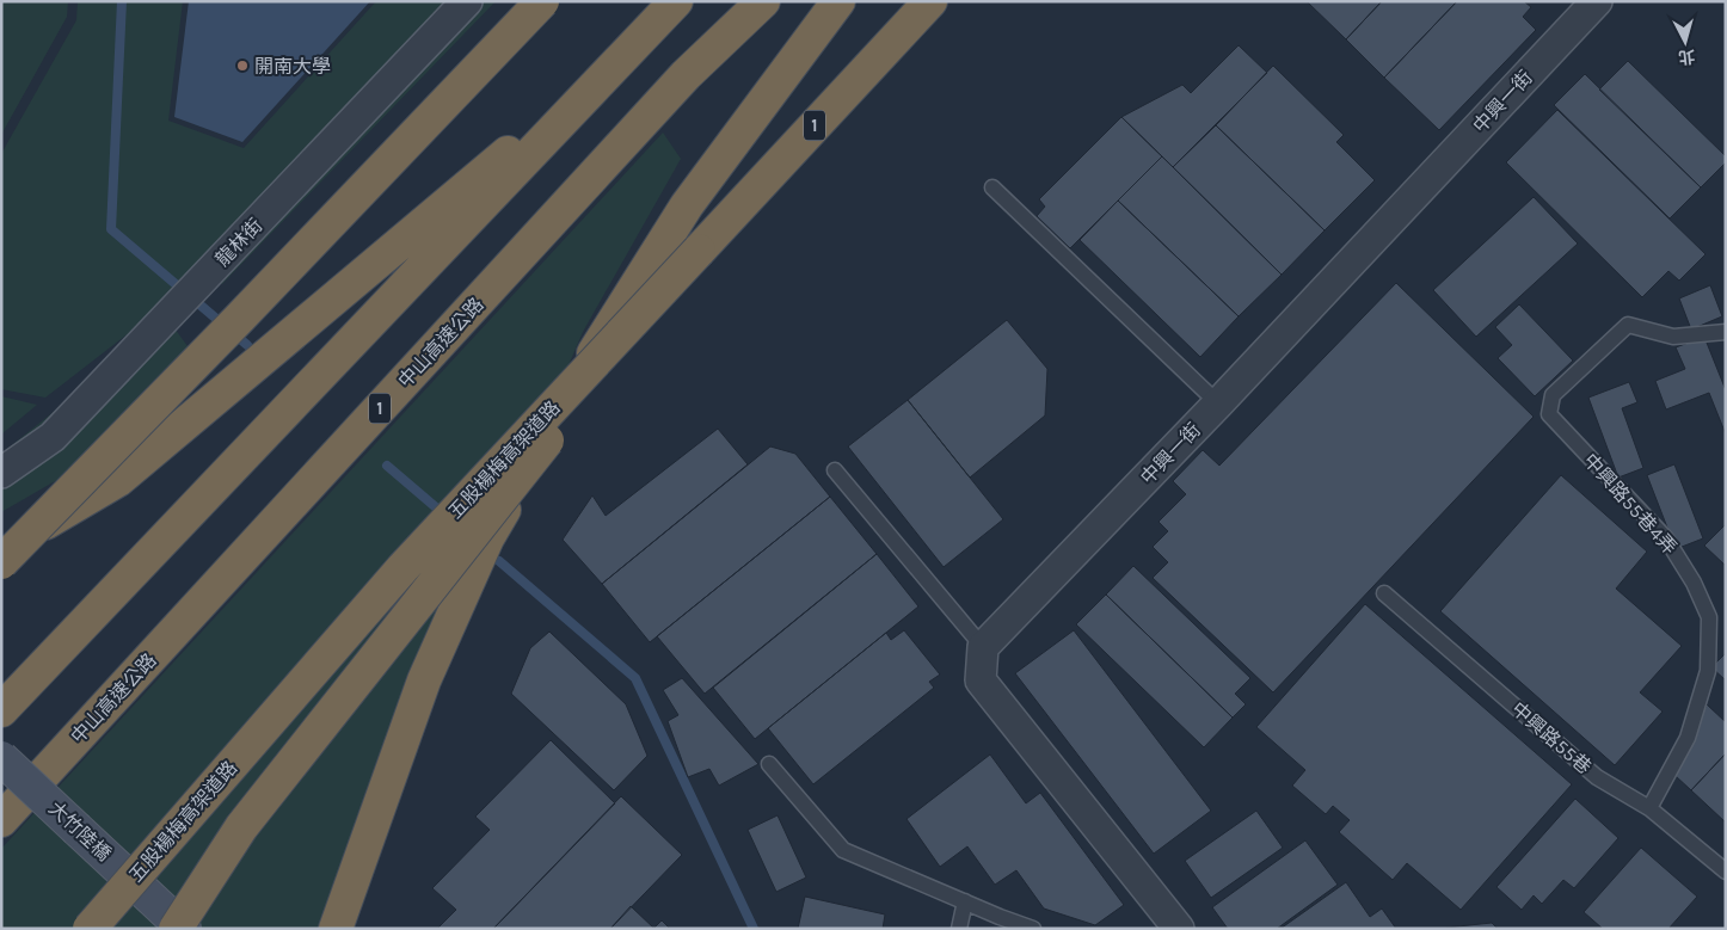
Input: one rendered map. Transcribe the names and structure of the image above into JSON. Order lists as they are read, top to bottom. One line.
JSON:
{"streets":{"highway":["1","中山高速公路","五股楊梅高架道路"],"main road":["大竹陸橋"],"street":["中興一街","龍林街"],"lane":["中興路55巷4弄","中興路55巷"]},"crossings":[["中興路55巷4弄","中興路55巷"]],"places":["開南大學"],"north":"bottom"}
